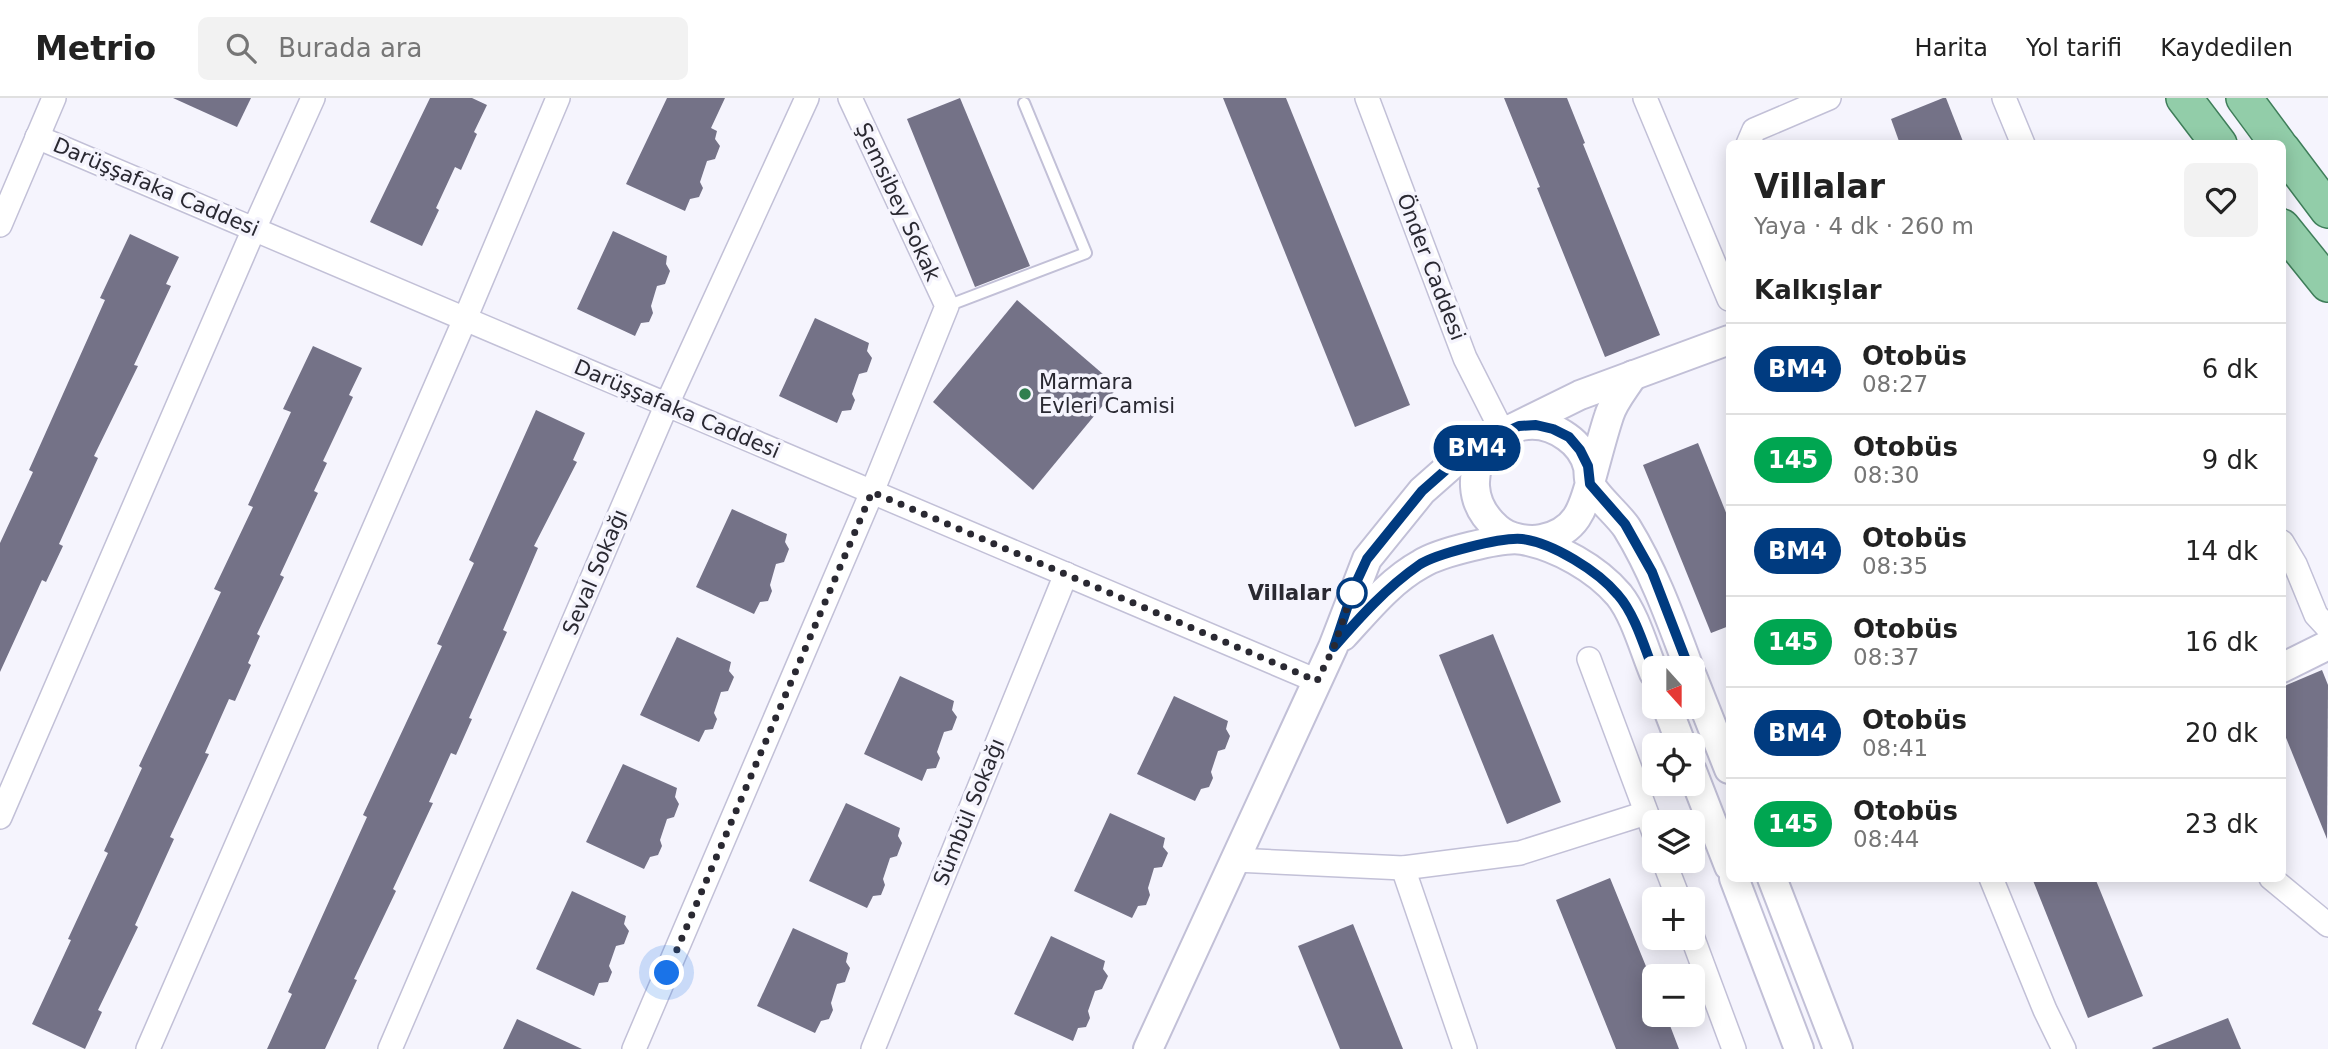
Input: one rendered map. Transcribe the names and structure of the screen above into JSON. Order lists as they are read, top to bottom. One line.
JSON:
{"streets":{"street":["Darüşşafaka Caddesi","Şemsibey Sokak","Önder Caddesi","Seval Sokağı","Sümbül Sokağı"]},"crossings":[["Darüşşafaka Caddesi","Seval Sokağı"],["Darüşşafaka Caddesi","Sümbül Sokağı"]],"places":["Marmara Evleri Camisi","Villalar"],"lines":["bus line BM4"],"north":"bottom","page":{"header":"Metrio","search":"Burada ara","nav":["Harita","Yol tarifi","Kaydedilen"],"on_map":"BM4","heading":[["Villalar","Yaya · 4 dk · 260 m"],"Kalkışlar"],"list":[{"mark":"BM4","name":"Otobüs","note":"08:27","value":"6 dk"},{"mark":"145","name":"Otobüs","note":"08:30","value":"9 dk"},{"mark":"BM4","name":"Otobüs","note":"08:35","value":"14 dk"},{"mark":"145","name":"Otobüs","note":"08:37","value":"16 dk"},{"mark":"BM4","name":"Otobüs","note":"08:41","value":"20 dk"},{"mark":"145","name":"Otobüs","note":"08:44","value":"23 dk"}],"map_buttons":["+","−"]}}
